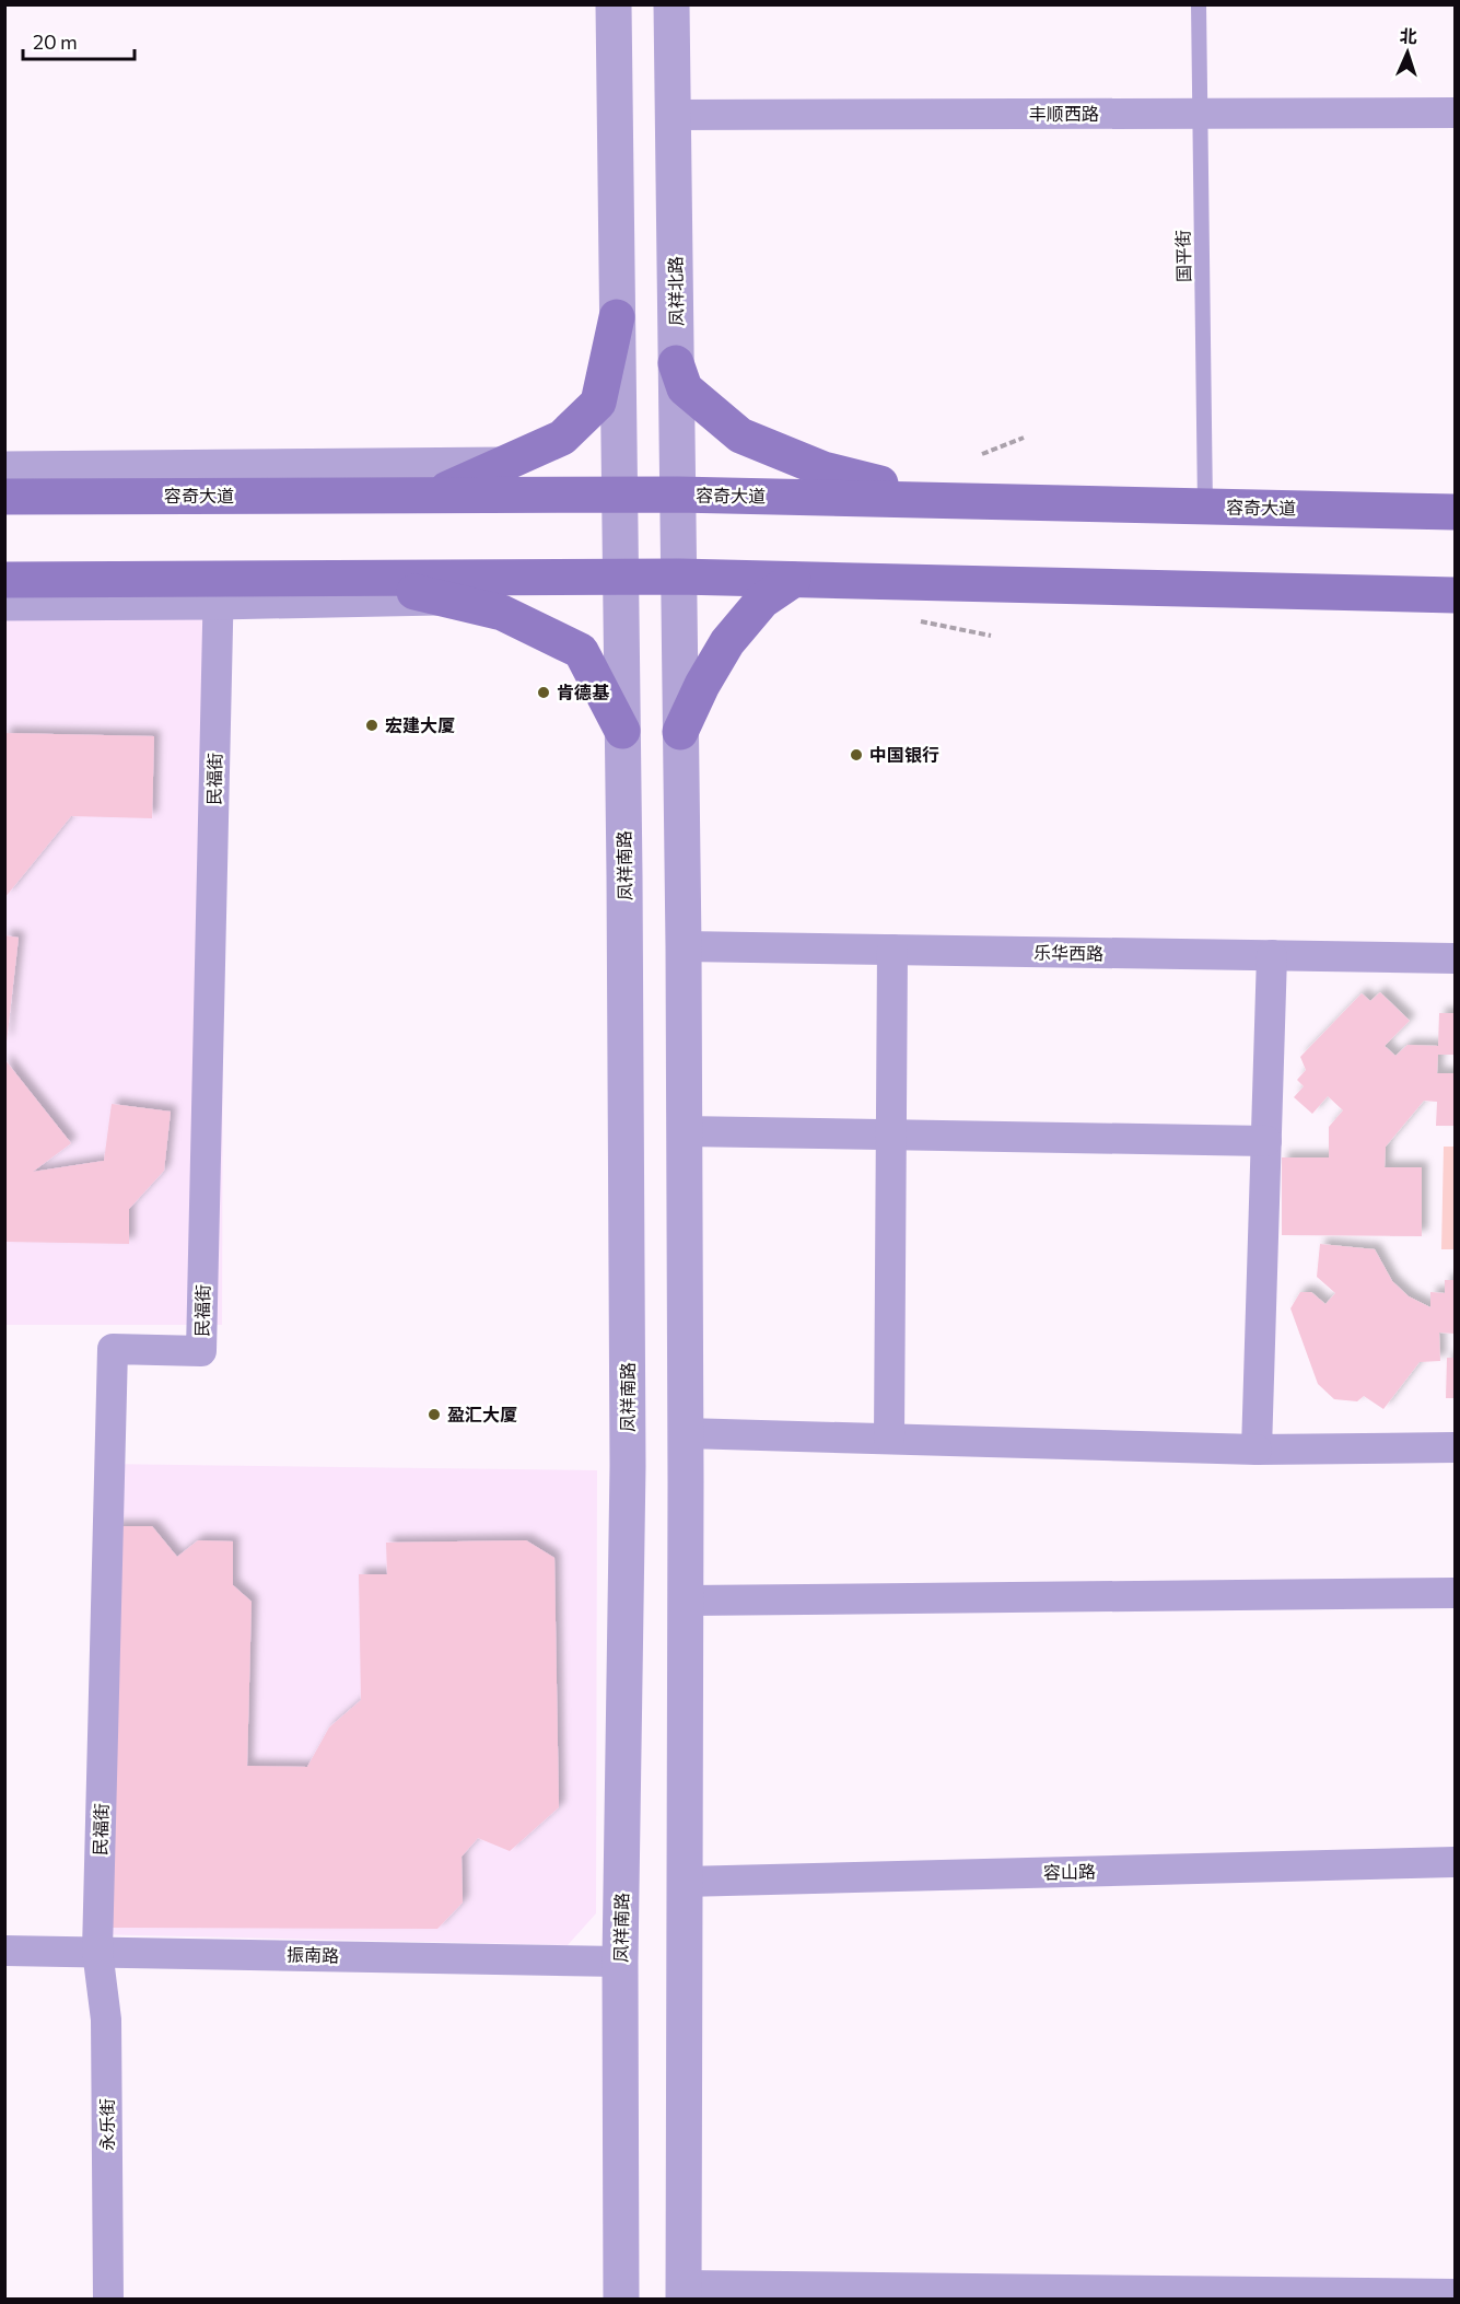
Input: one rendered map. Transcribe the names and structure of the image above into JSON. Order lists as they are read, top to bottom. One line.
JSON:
{"streets":{"main road":["容奇大道"],"street":["丰顺西路","凤祥北路","民福街","凤祥南路","乐华西路","容山路","振南路","永乐街"],"lane":["国平街"]},"crossings":[["丰顺西路","国平街"],["丰顺西路","凤祥北路"],["国平街","容奇大道"],["凤祥北路","容奇大道"],["容奇大道","凤祥南路"],["民福街","振南路"],["民福街","永乐街"],["凤祥南路","振南路"],["振南路","永乐街"]],"places":["肯德基","宏建大厦","中国银行","盈汇大厦"],"scale_bar":"20 m","north":"top"}
